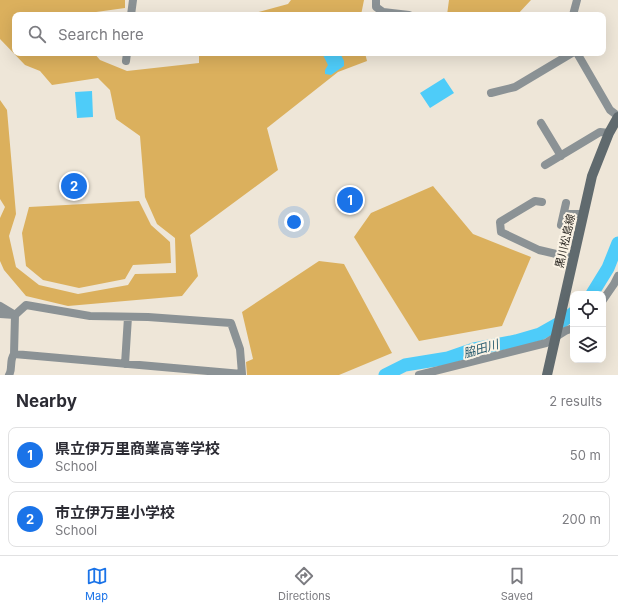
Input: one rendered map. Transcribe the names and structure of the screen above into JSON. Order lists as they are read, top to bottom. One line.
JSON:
{"streets":{"main road":["黒川松島線"]},"water":["脇田川"],"page":{"search":"Search here","pins":["2","1"],"heading":["Nearby","2 results"],"list":[{"mark":"1","name":"県立伊万里商業高等学校","note":"School","value":"50 m"},{"mark":"2","name":"市立伊万里小学校","note":"School","value":"200 m"}],"nav":["Map","Directions","Saved"]}}
